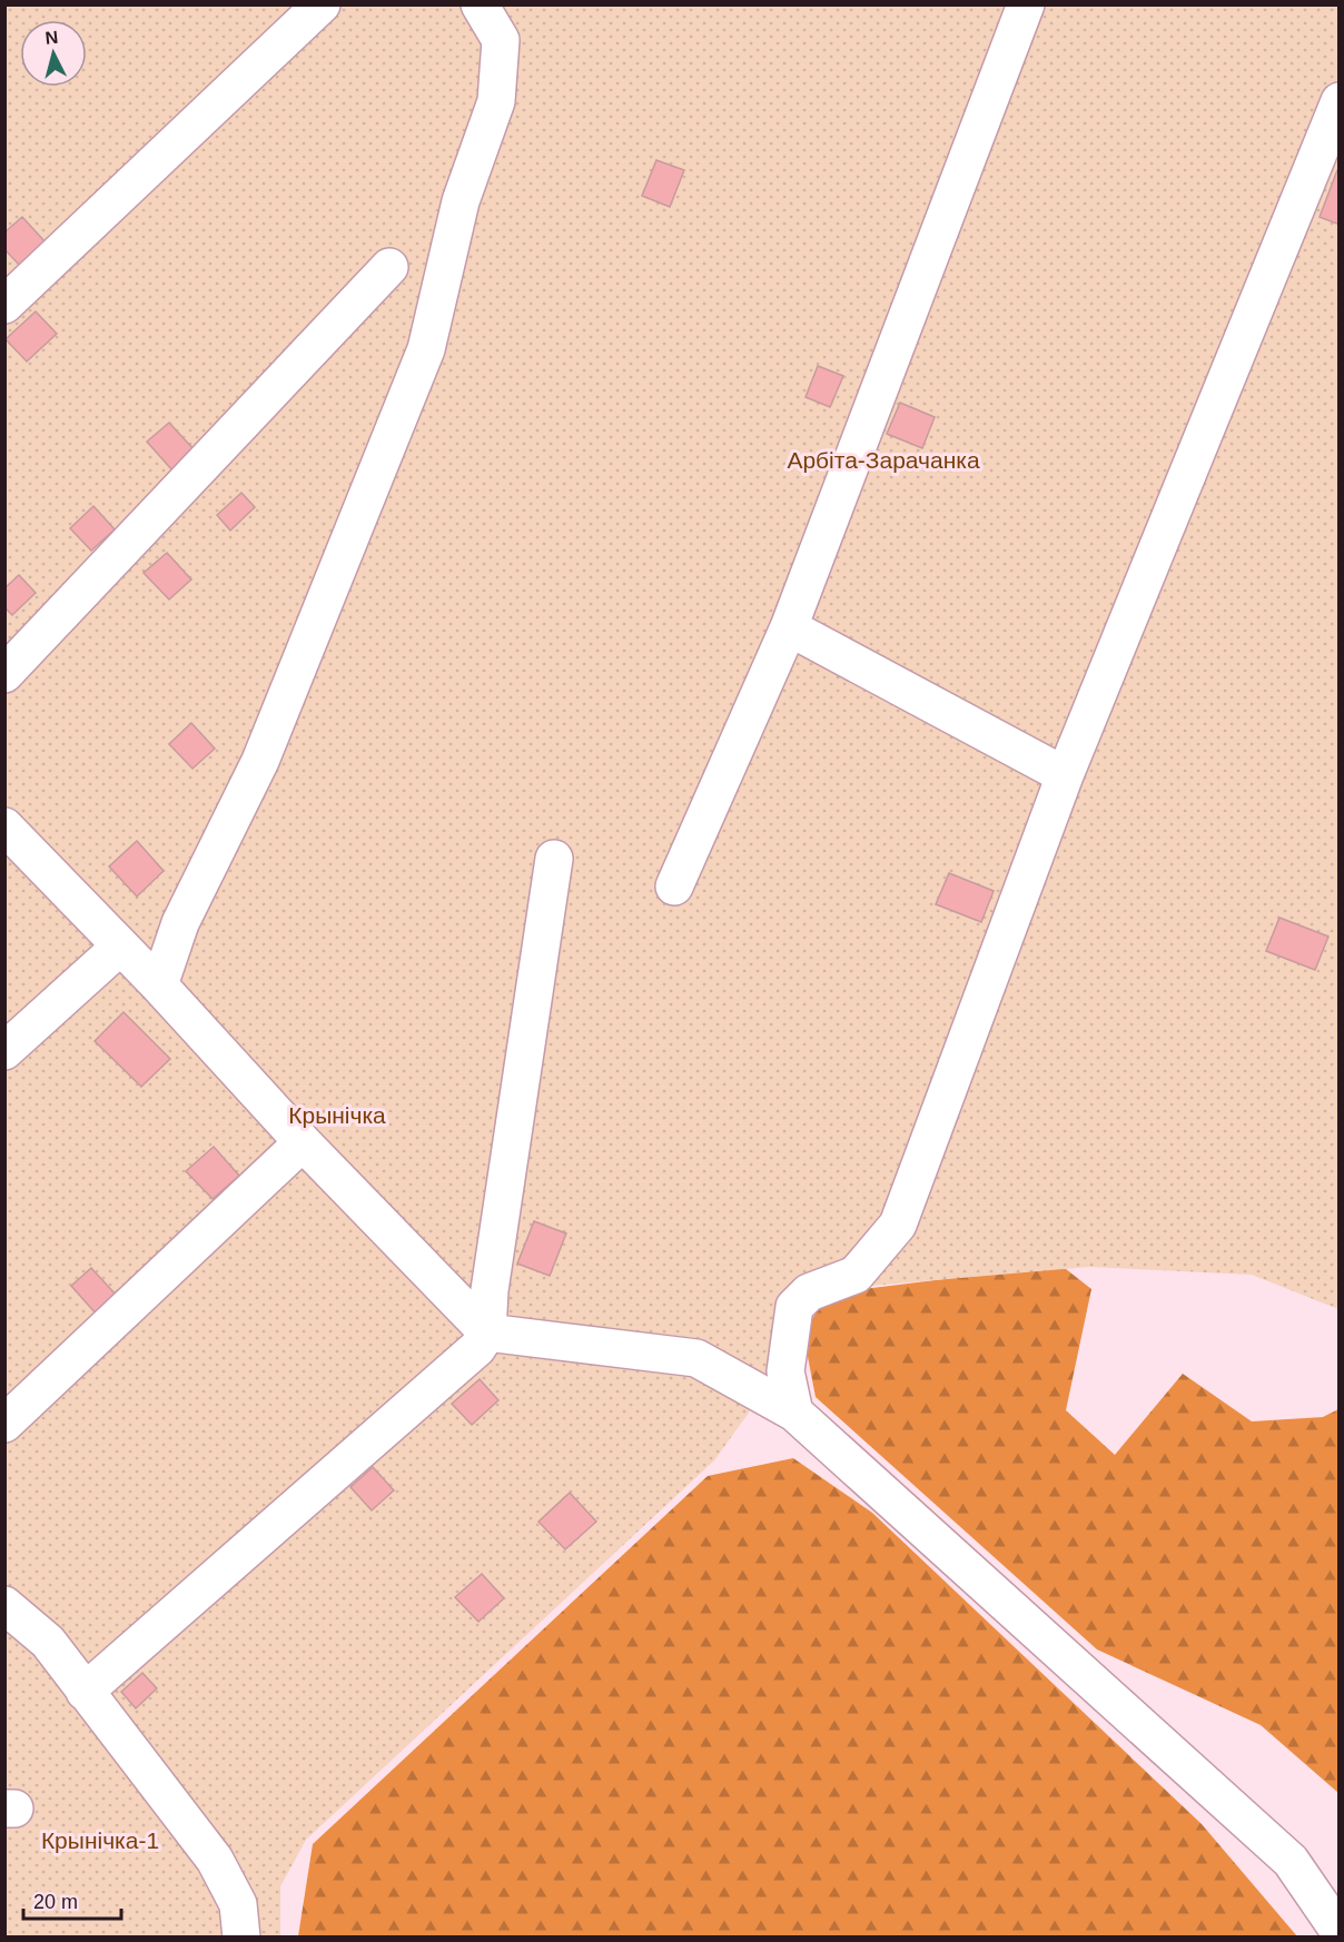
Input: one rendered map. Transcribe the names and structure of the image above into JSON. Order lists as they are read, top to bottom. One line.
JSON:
{"parks":["Арбіта-Зарачанка","Крынічка","Крынічка-1"],"scale_bar":"20 m","north":"top"}
